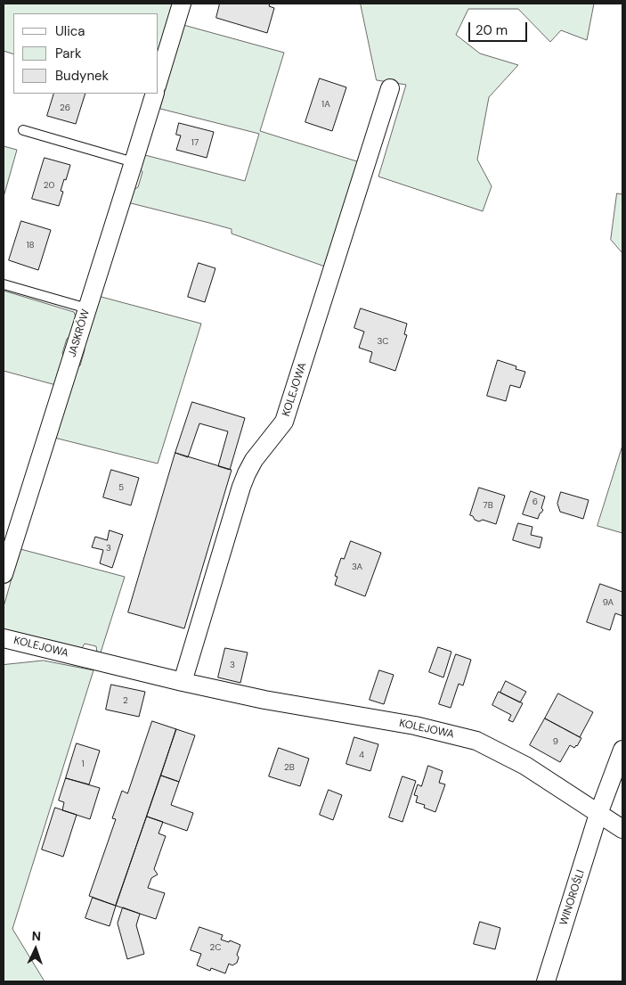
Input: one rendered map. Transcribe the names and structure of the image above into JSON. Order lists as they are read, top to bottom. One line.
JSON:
{"streets":{"street":["JASKRÓW","KOLEJOWA","WINOROŚLI"]},"crossings":[["KOLEJOWA","WINOROŚLI"]],"house_numbers":["1A","26","17","20","18","3C","5","6","7B","3","3A","9A","3","2","9","4","1","2B","2C"],"legend":["Ulica","Park","Budynek"],"scale_bar":"20 m","north":"top"}
